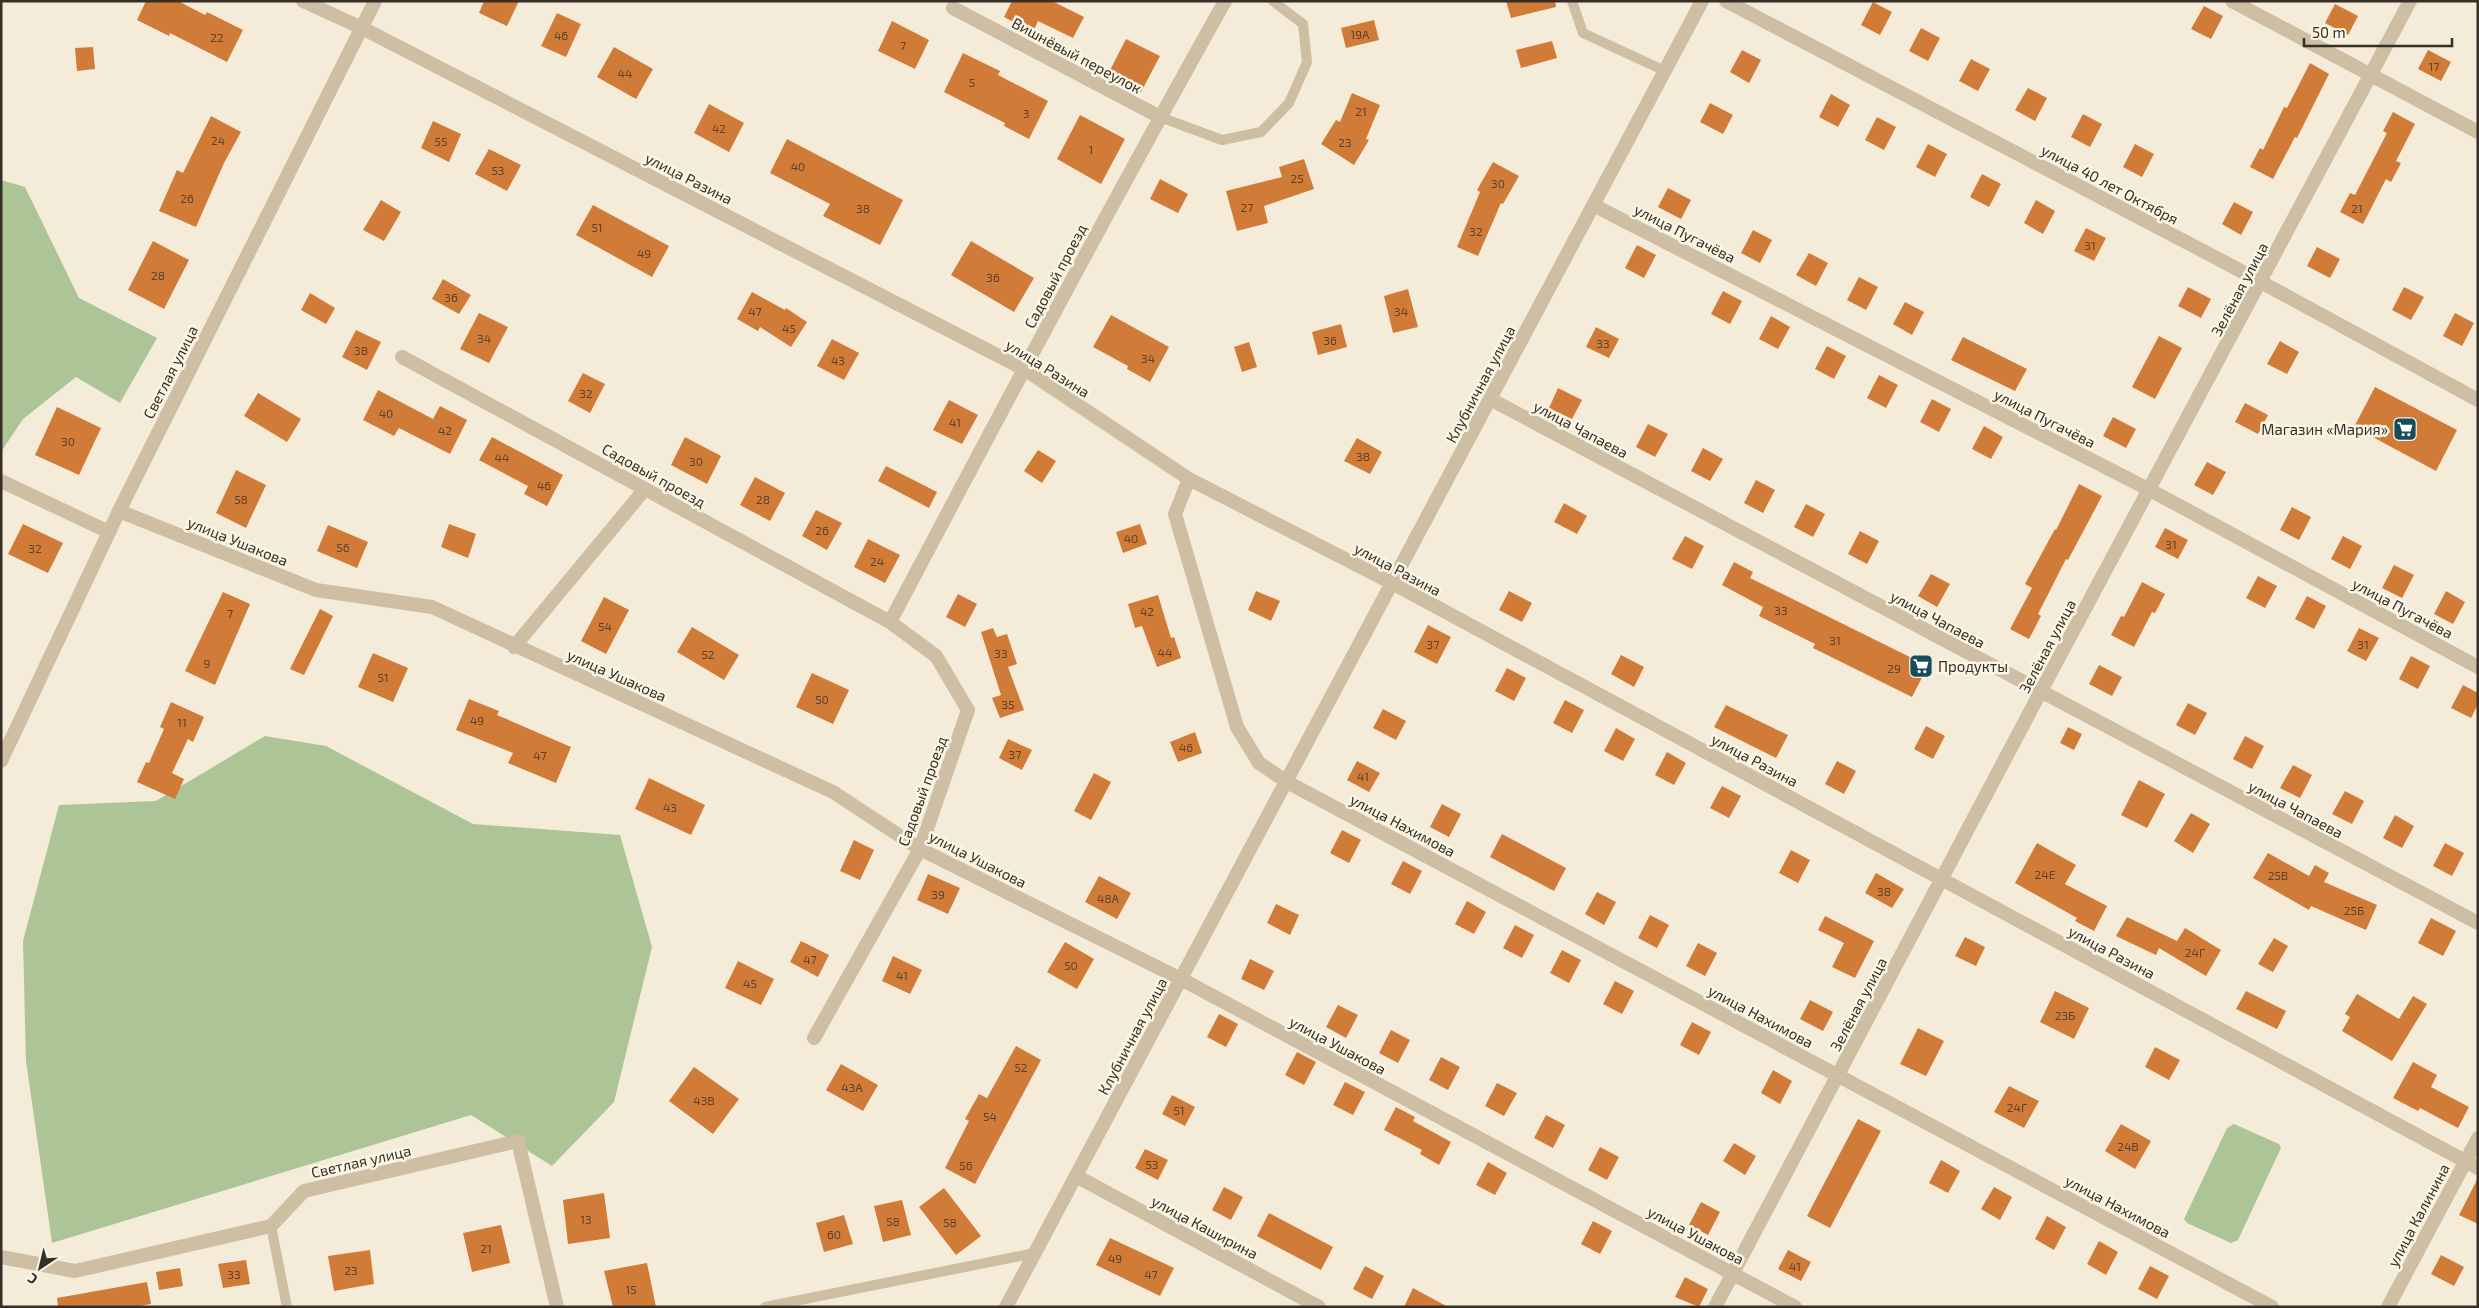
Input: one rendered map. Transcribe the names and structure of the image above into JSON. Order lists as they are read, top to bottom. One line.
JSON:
{"streets":{"street":["Вишнёвый переулок","улица Разина","улица 40 лет Октября","улица Пугачёва","Садовый проезд","Зелёная улица","Светлая улица","Клубничная улица","улица Чапаева","улица Ушакова","улица Нахимова","улица Калинина","улица Каширина"]},"crossings":[["Вишнёвый переулок","Садовый проезд"],["улица Разина","Садовый проезд"],["улица Разина","Зелёная улица"],["улица Разина","Светлая улица"],["улица Разина","Клубничная улица"],["улица Разина","улица Калинина"],["улица 40 лет Октября","Зелёная улица"],["улица Пугачёва","Зелёная улица"],["улица Пугачёва","Клубничная улица"],["Садовый проезд","улица Ушакова"],["Зелёная улица","улица Чапаева"],["Зелёная улица","улица Ушакова"],["Зелёная улица","улица Нахимова"],["Светлая улица","улица Ушакова"],["Клубничная улица","улица Чапаева"],["Клубничная улица","улица Ушакова"],["Клубничная улица","улица Нахимова"],["Клубничная улица","улица Каширина"]],"places":{"supermarket":["Магазин «Мария»","Продукты"]},"house_numbers":["19А","46","22","7","17","44","5","21","3","42","24","55","23","1","40","53","25","30","26","27","38","21","51","32","31","49","28","36","36","47","34","45","34","36","33","38","34","43","32","40","41","42","30","38","44","30","46","58","28","26","40","31","56","32","24","33","42","7","54","31","37","31","44","33","52","9","29","51","50","35","49","11","46","37","47","41","43","24Е","25В","38","39","48А","25Б","24Г","47","50","41","45","23Б","52","43А","43В","24Г","51","54","24В","53","56","13","58","58","60","21","49","41","23","33","47","15"],"scale_bar":"50 m","north":"bottom left"}
